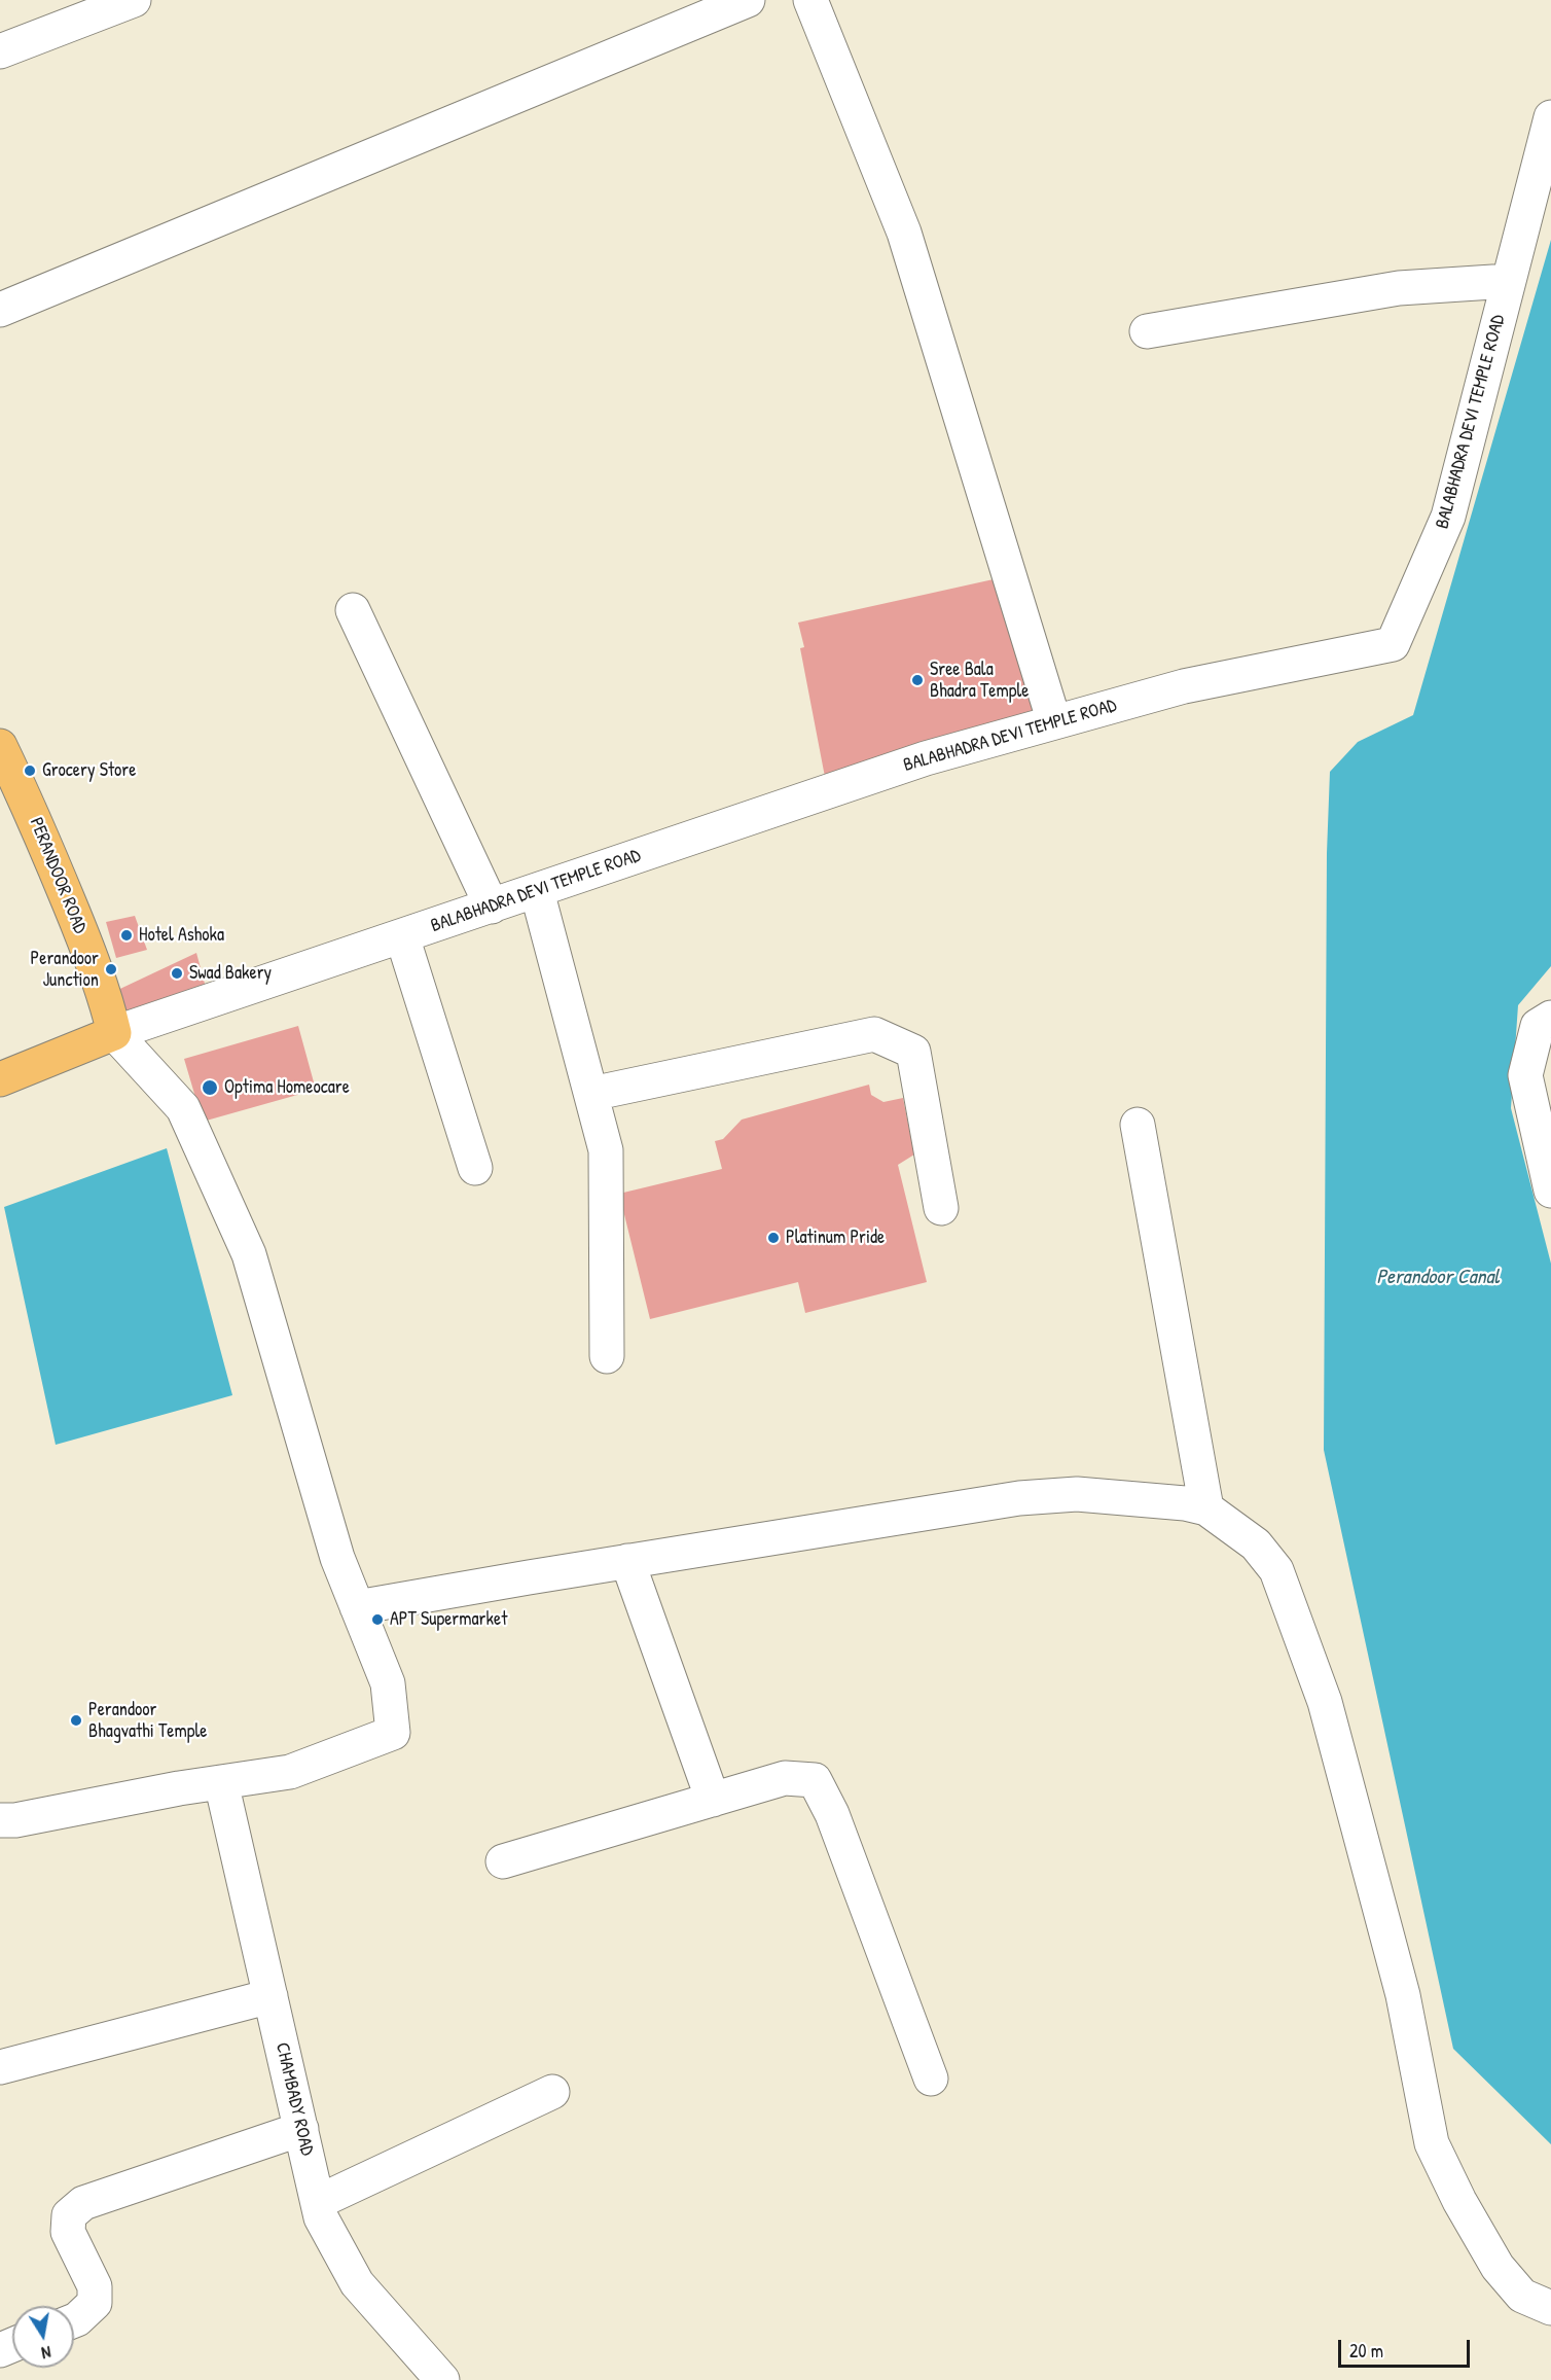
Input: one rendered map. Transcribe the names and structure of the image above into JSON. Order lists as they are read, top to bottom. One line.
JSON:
{"streets":{"main road":["PERANDOOR ROAD"],"street":["BALABHADRA DEVI TEMPLE ROAD","CHAMBADY ROAD"]},"crossings":[["BALABHADRA DEVI TEMPLE ROAD","PERANDOOR ROAD"]],"water":["Perandoor Canal"],"places":["Sree Bala Bhadra Temple","Grocery Store","Hotel Ashoka","Perandoor Junction","Swad Bakery","Optima Homeocare","Platinum Pride","APT Supermarket","Perandoor Bhagvathi Temple"],"scale_bar":"20 m","north":"bottom"}
